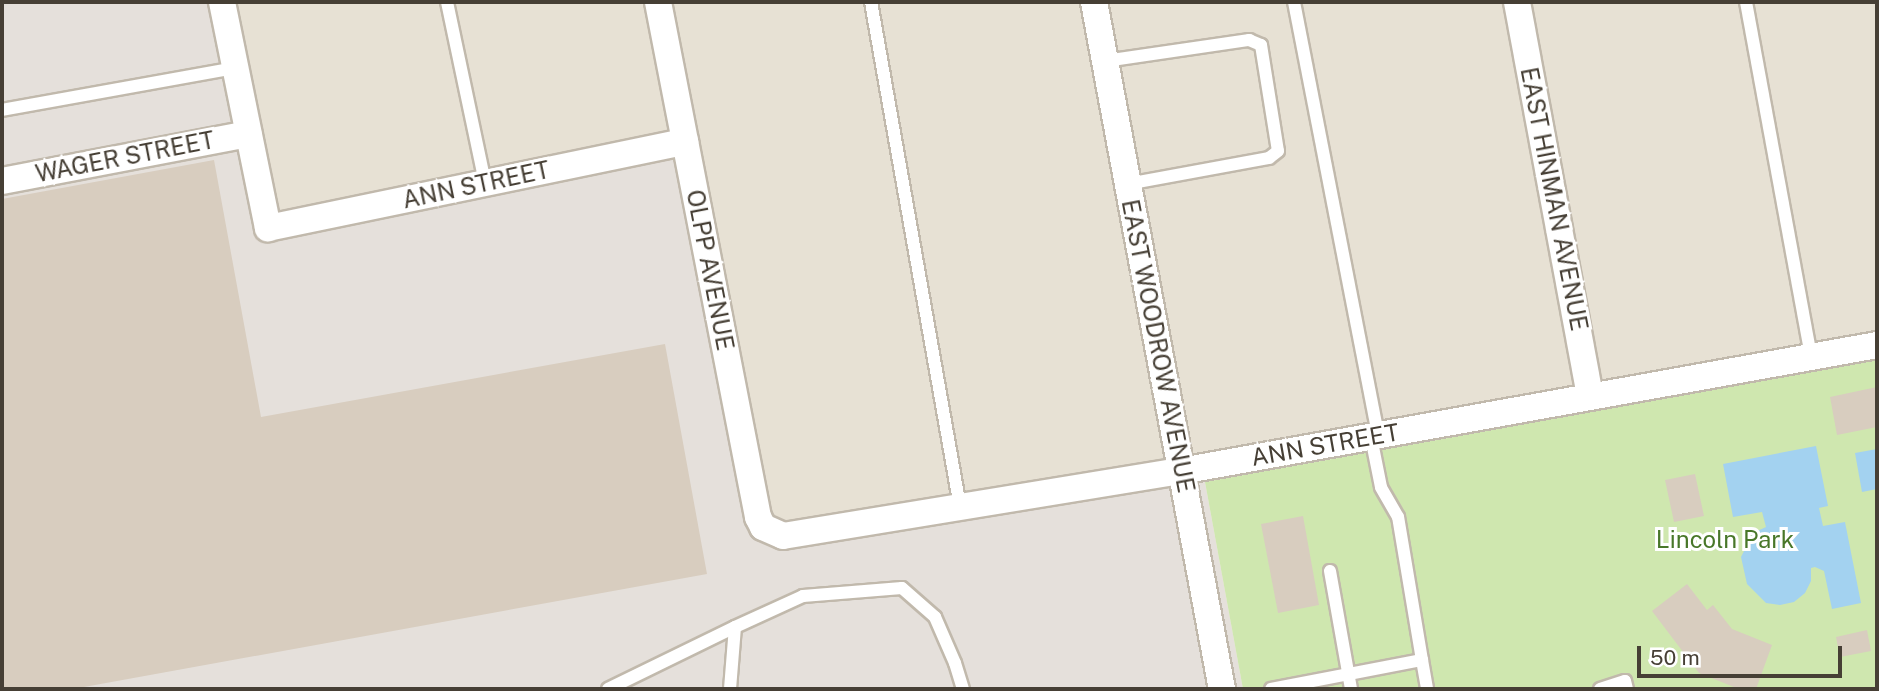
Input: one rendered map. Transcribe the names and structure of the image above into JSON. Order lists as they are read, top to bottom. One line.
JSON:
{"streets":{"street":["WAGER STREET","ANN STREET","EAST HINMAN AVENUE","OLPP AVENUE","EAST WOODROW AVENUE"]},"crossings":[["WAGER STREET","ANN STREET"],["ANN STREET","EAST HINMAN AVENUE"],["ANN STREET","OLPP AVENUE"],["ANN STREET","EAST WOODROW AVENUE"]],"parks":["Lincoln Park"],"scale_bar":"50 m"}
